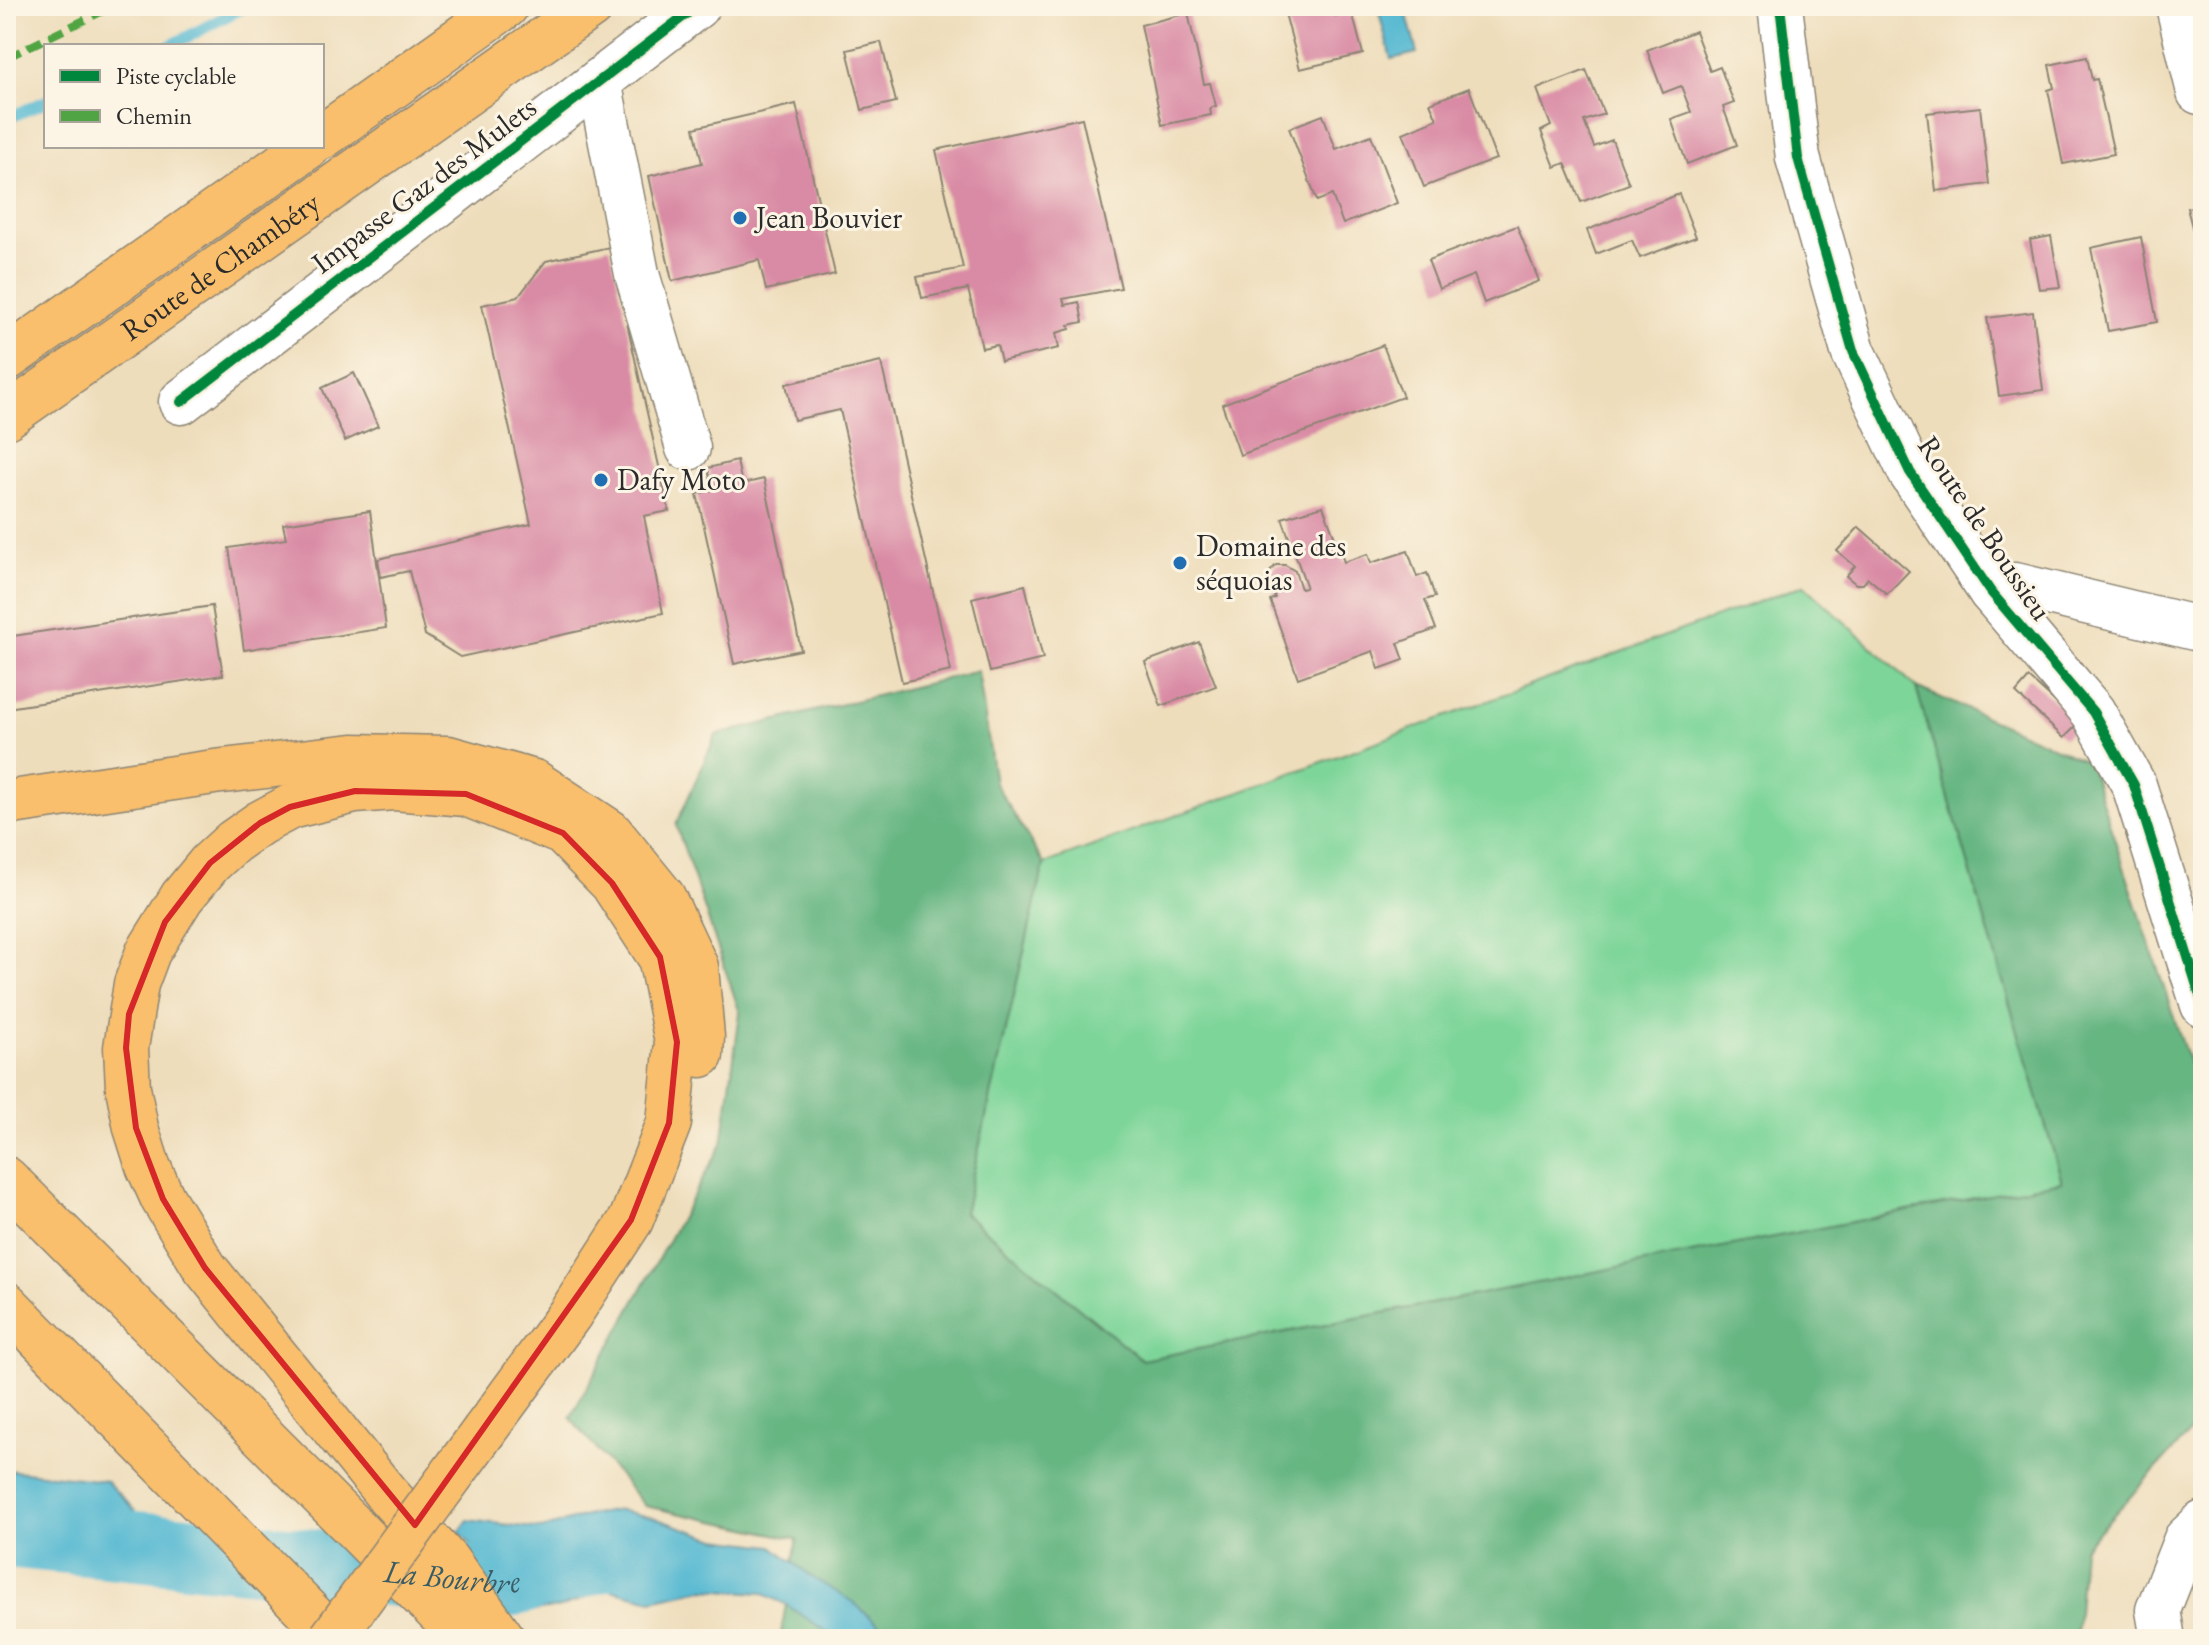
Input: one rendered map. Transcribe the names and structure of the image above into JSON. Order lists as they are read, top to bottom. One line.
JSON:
{"streets":{"main road":["Route de Chambéry"],"street":["Impasse Gaz des Mulets","Route de Boussieu"]},"water":["La Bourbre"],"places":["Jean Bouvier","Dafy Moto","Domaine des séquoias"],"legend":["Piste cyclable","Chemin"]}
